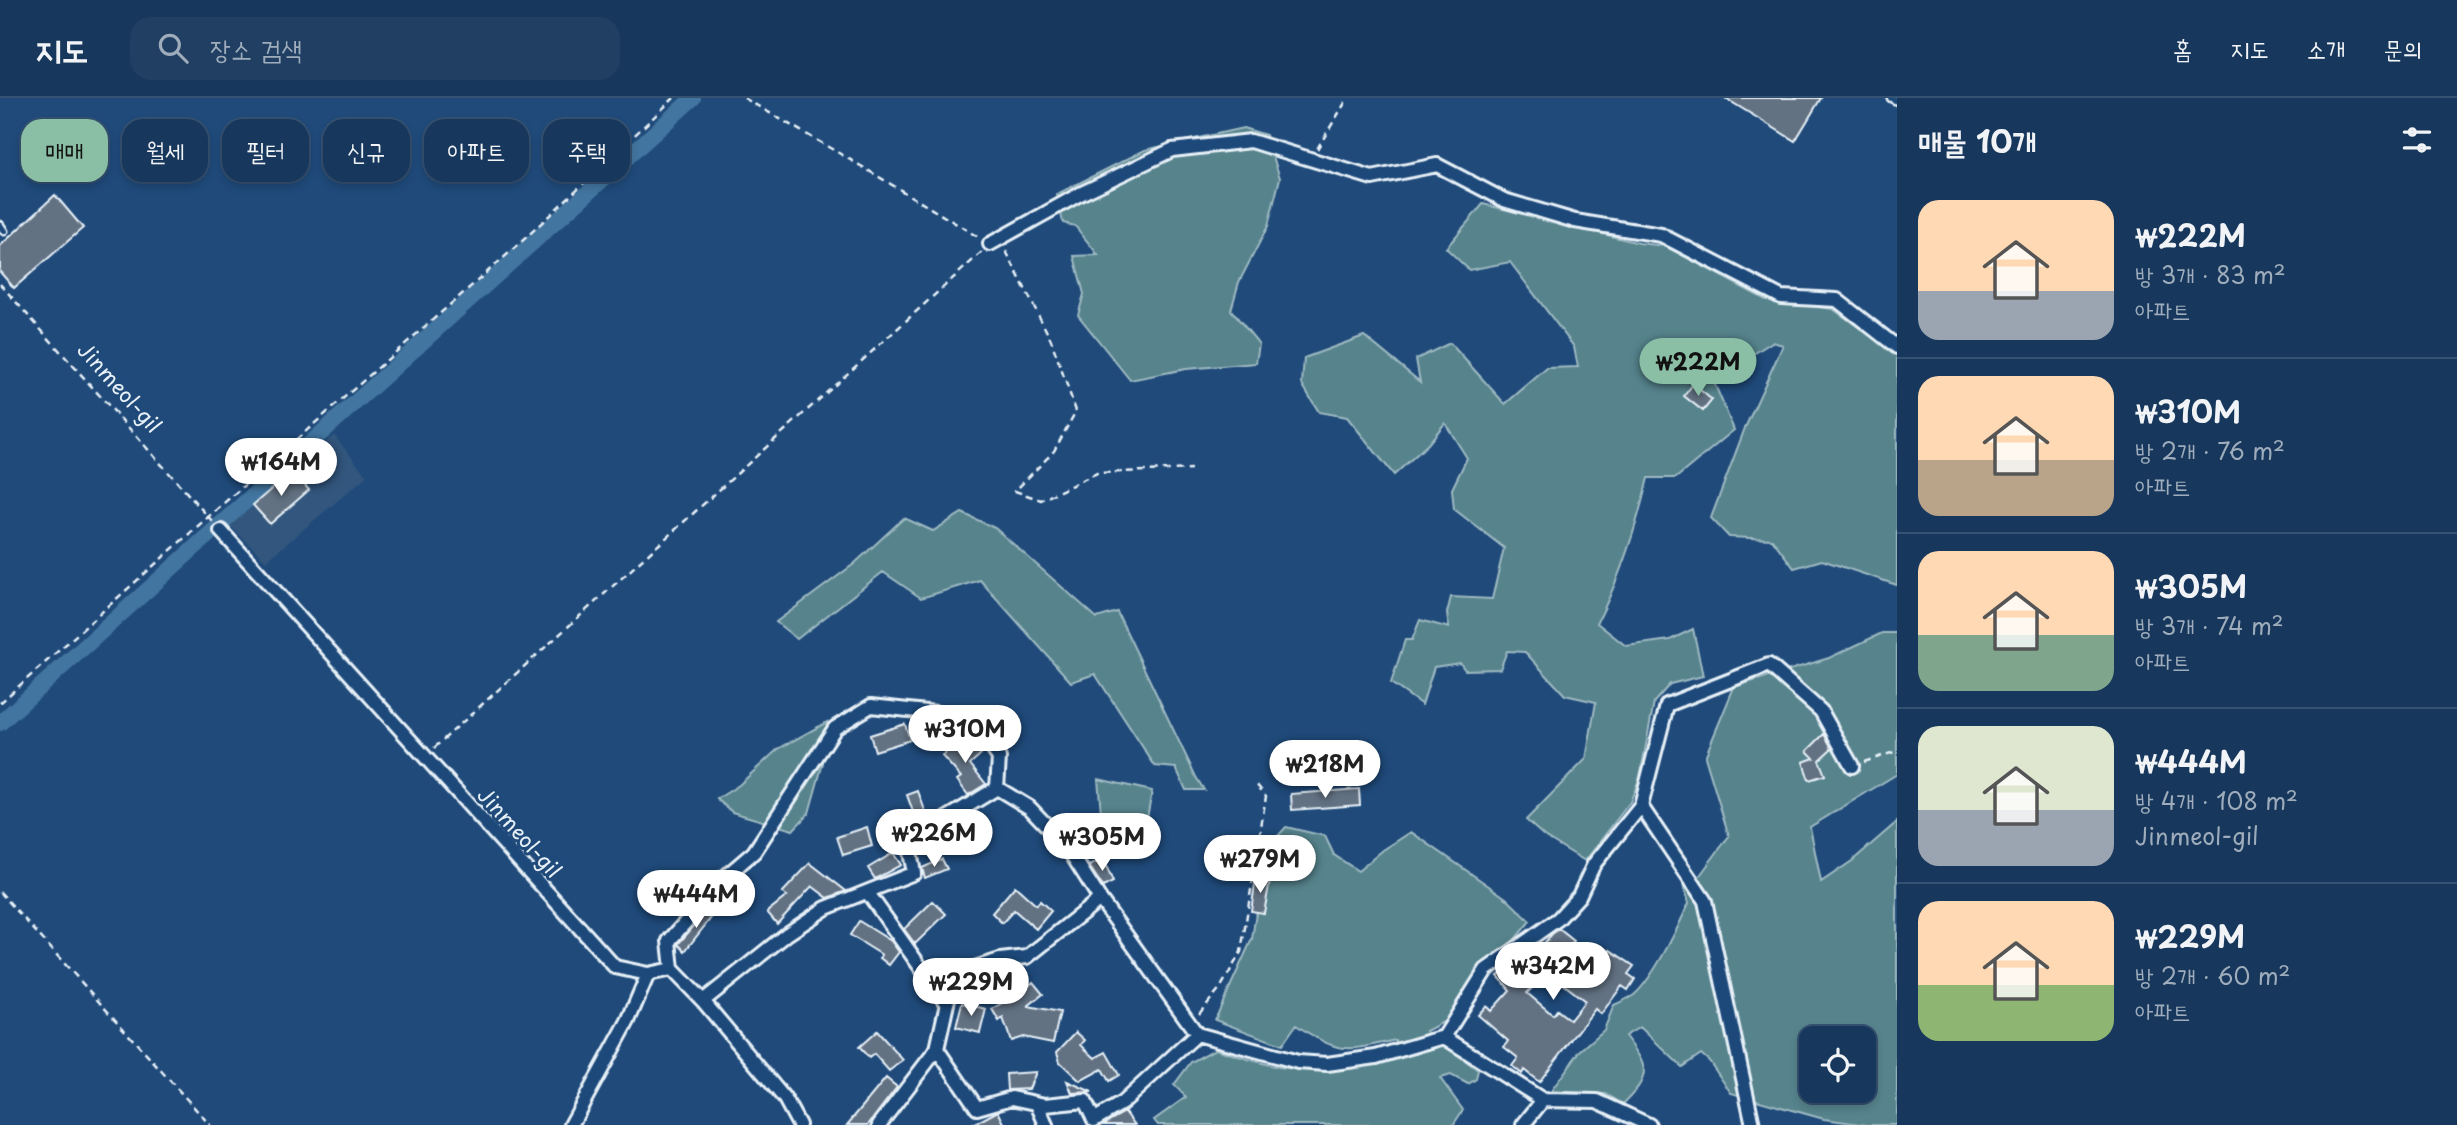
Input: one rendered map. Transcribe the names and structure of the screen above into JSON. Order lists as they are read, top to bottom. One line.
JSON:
{"streets":{"street":["Jinmeol-gil"]},"page":{"header":"지도","search":"장소 검색","nav":["홈","지도","소개","문의"],"heading":"매물 10개","chip":["매매","월세","필터","신규","아파트","주택"],"list":[{"name":"₩222M","note":"방 3개 · 83 m² · 아파트"},{"name":"₩310M","note":"방 2개 · 76 m² · 아파트"},{"name":"₩305M","note":"방 3개 · 74 m² · 아파트"},{"name":"₩444M","note":"방 4개 · 108 m² · Jinmeol-gil"},{"name":"₩229M","note":"방 2개 · 60 m² · 아파트"}],"price":["₩222M","₩164M","₩310M","₩218M","₩226M","₩305M","₩279M","₩444M","₩342M","₩229M"]}}
